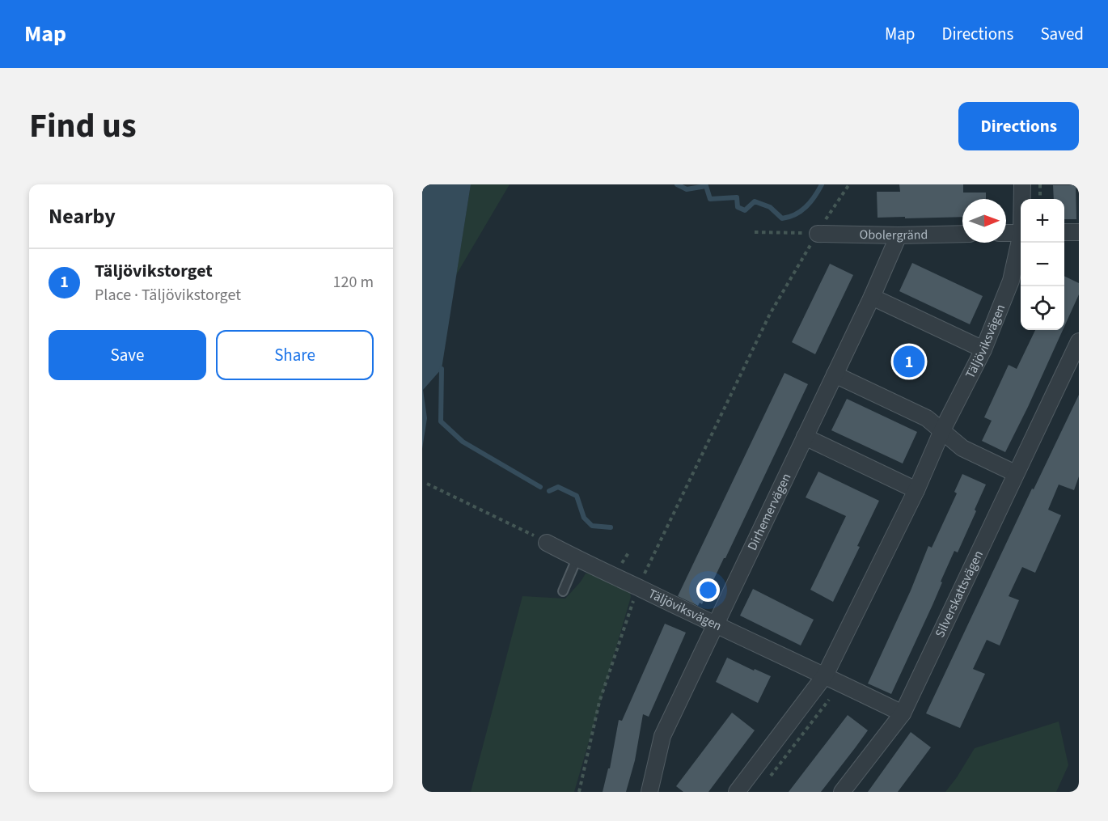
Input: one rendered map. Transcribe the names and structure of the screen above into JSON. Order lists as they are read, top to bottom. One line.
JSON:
{"streets":{"street":["Obolergränd","Täljöviksvägen","Dirhemervägen","Silverskattsvägen"]},"crossings":[["Obolergränd","Dirhemervägen"],["Täljöviksvägen","Dirhemervägen"]],"north":"right","page":{"header":"Map","nav":["Map","Directions","Saved"],"title":"Find us","buttons":["Directions",["Save","Share"]],"heading":"Nearby","map_buttons":["+","−"],"list":[{"mark":"1","name":"Täljövikstorget","note":"Place · Täljövikstorget","value":"120 m"}],"pins":"1"}}
